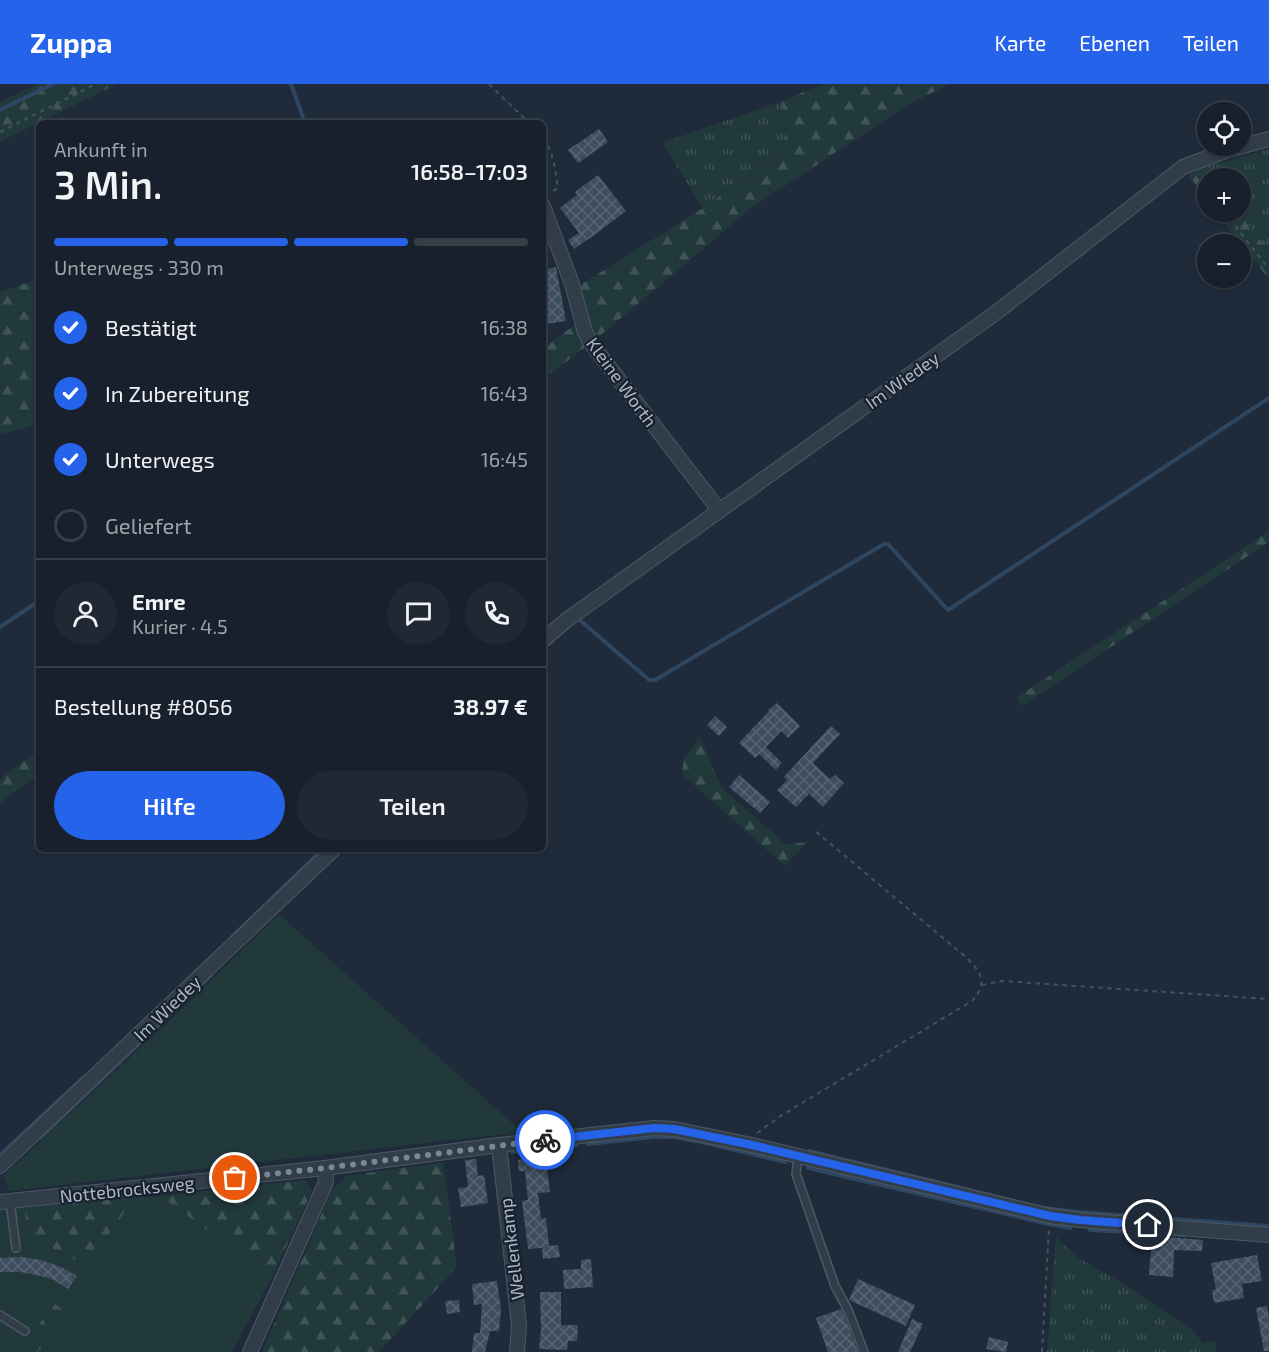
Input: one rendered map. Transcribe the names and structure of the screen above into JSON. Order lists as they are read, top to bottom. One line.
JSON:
{"streets":{"street":["Im Wiedey","Kleine Worth","Nottebrocksweg","Wellenkamp"]},"crossings":[["Im Wiedey","Kleine Worth"],["Nottebrocksweg","Wellenkamp"]],"page":{"header":"Zuppa","nav":["Karte","Ebenen","Teilen"],"map_buttons":["+","−"],"heading":["3 Min.","Ankunft in","16:58–17:03"],"panel":["Emre","Kurier · 4.5","Bestellung #8056","38.97 €"],"bar":"Unterwegs · 330 m","list":[["Bestätigt","16:38"],["In Zubereitung","16:43"],["Unterwegs","16:45"],"Geliefert"],"buttons":["Hilfe","Teilen"]}}
